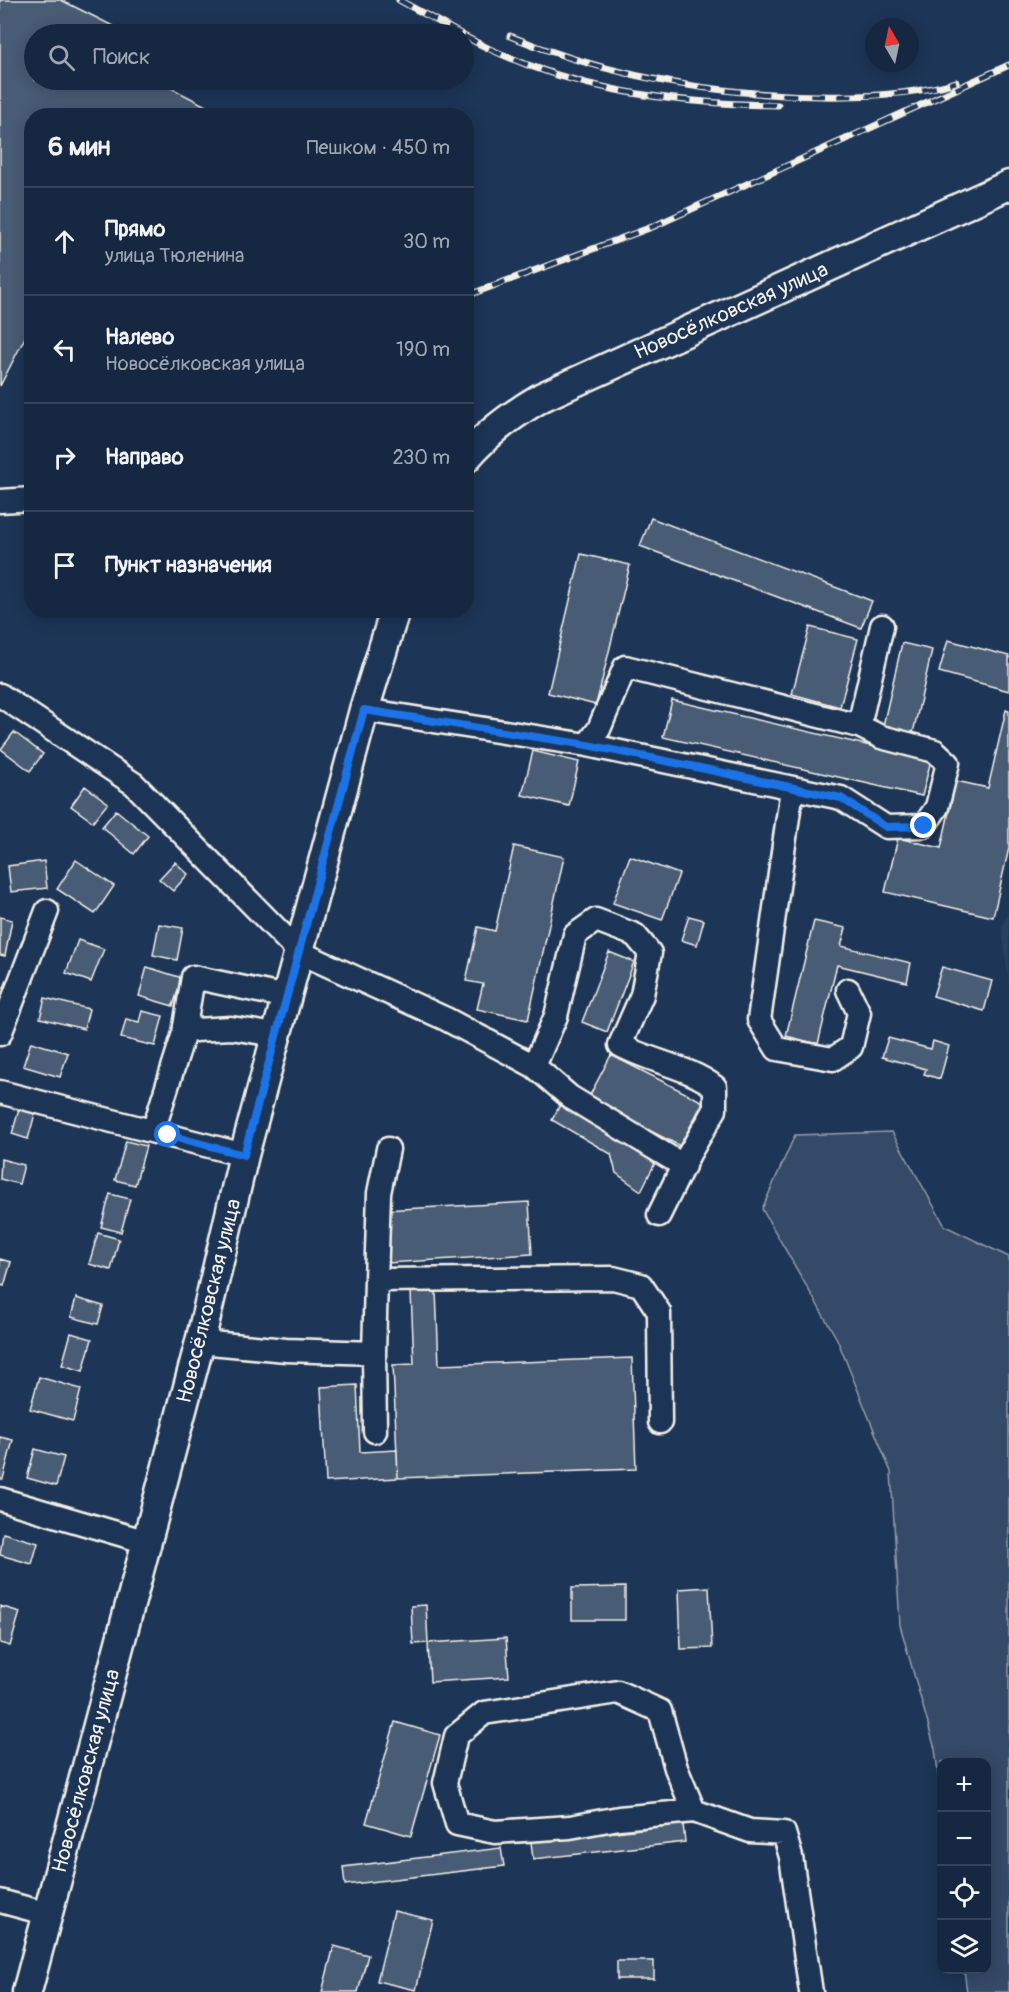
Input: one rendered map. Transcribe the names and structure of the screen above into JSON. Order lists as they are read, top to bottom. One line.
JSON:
{"streets":{"main road":["Новосёлковская улица"]},"north":"top","page":{"search":"Поиск","heading":["6 мин","Пешком · 450 m"],"list":[["Прямо","улица Тюленина","30 m"],["Налево","Новосёлковская улица","190 m"],["Направо","230 m"],"Пункт назначения"],"map_buttons":["+","−"]}}
